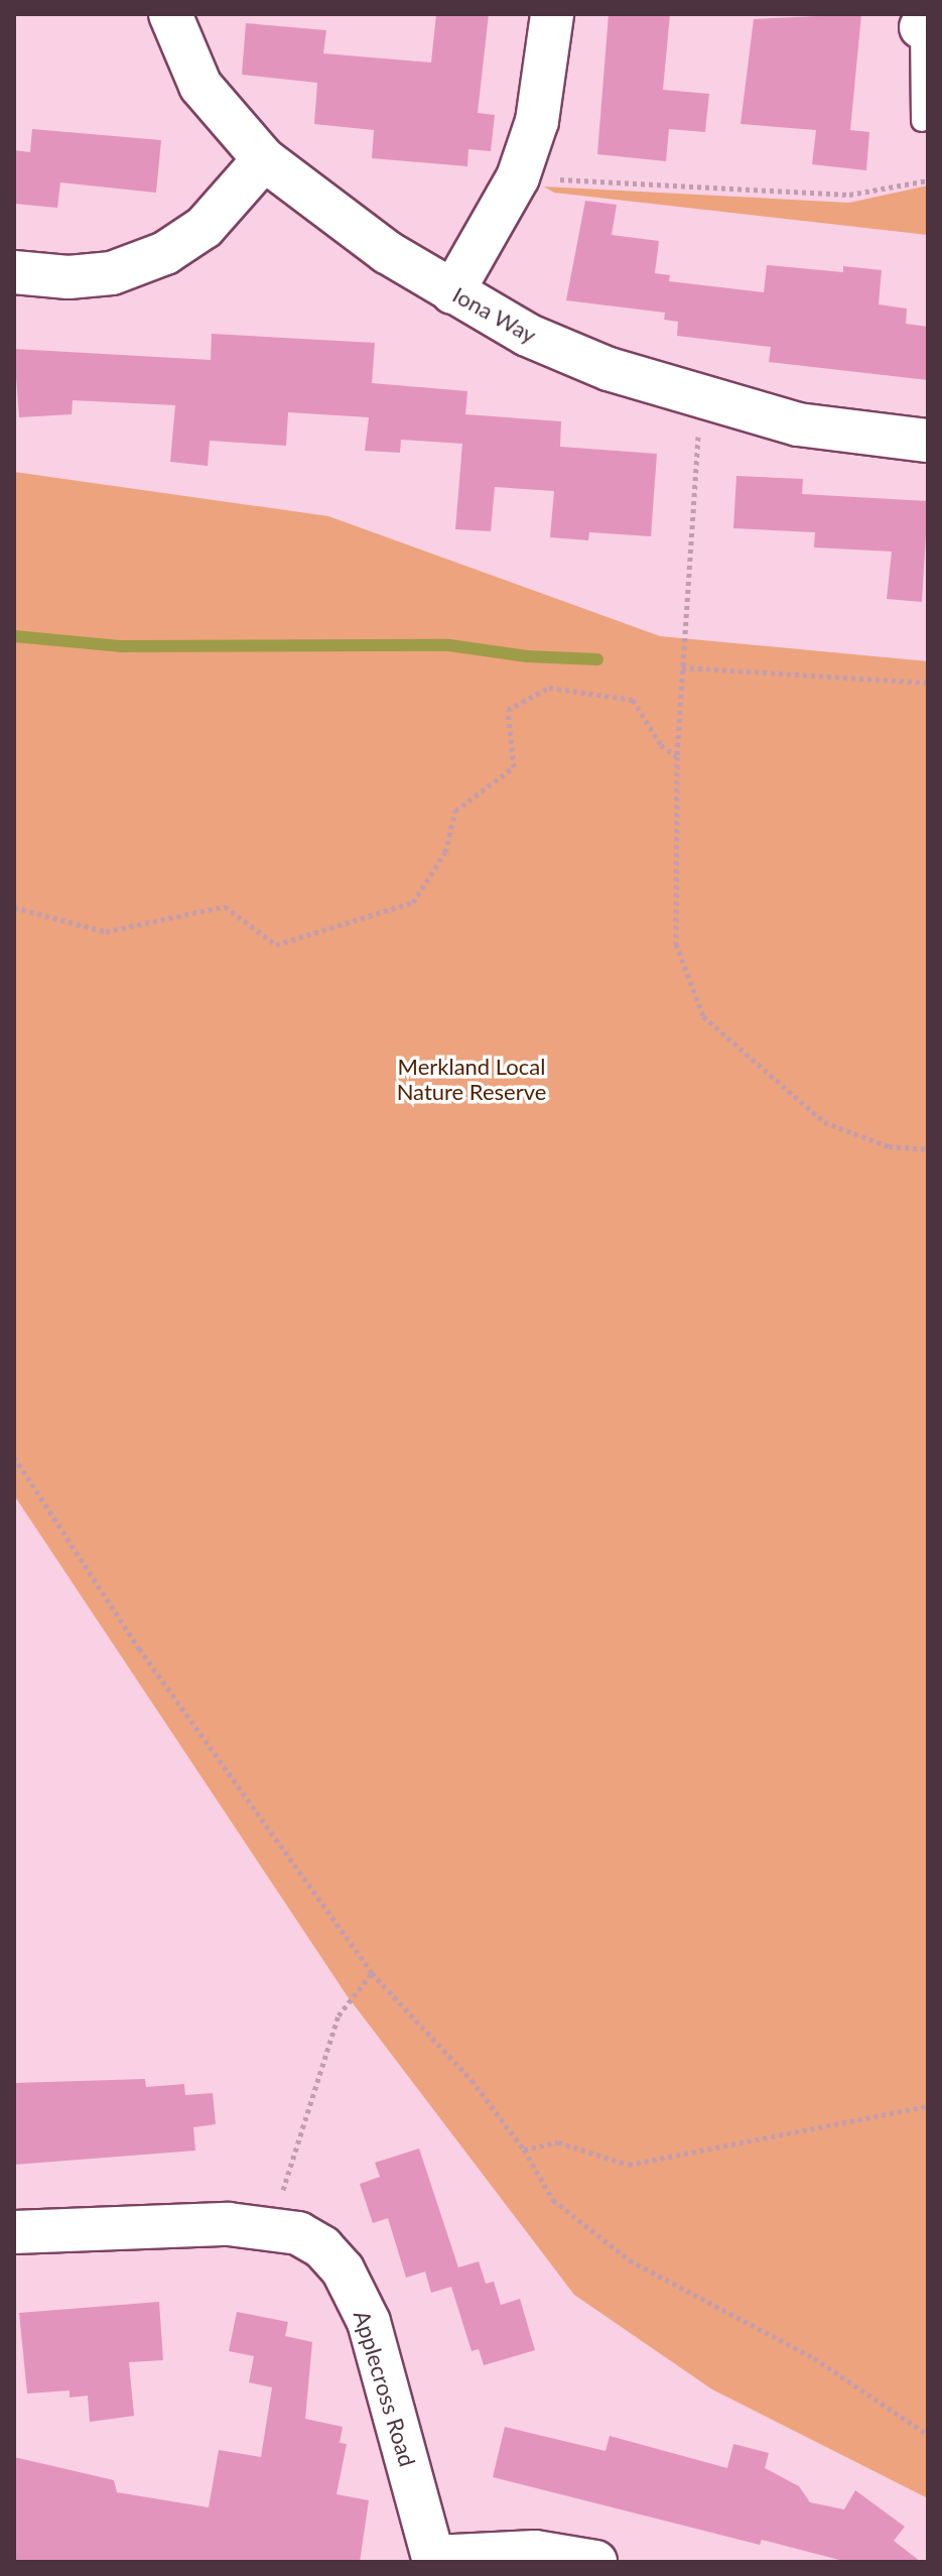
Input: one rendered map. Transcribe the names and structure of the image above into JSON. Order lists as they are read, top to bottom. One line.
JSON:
{"streets":{"street":["Iona Way","Applecross Road"]},"parks":["Merkland Local Nature Reserve"]}
